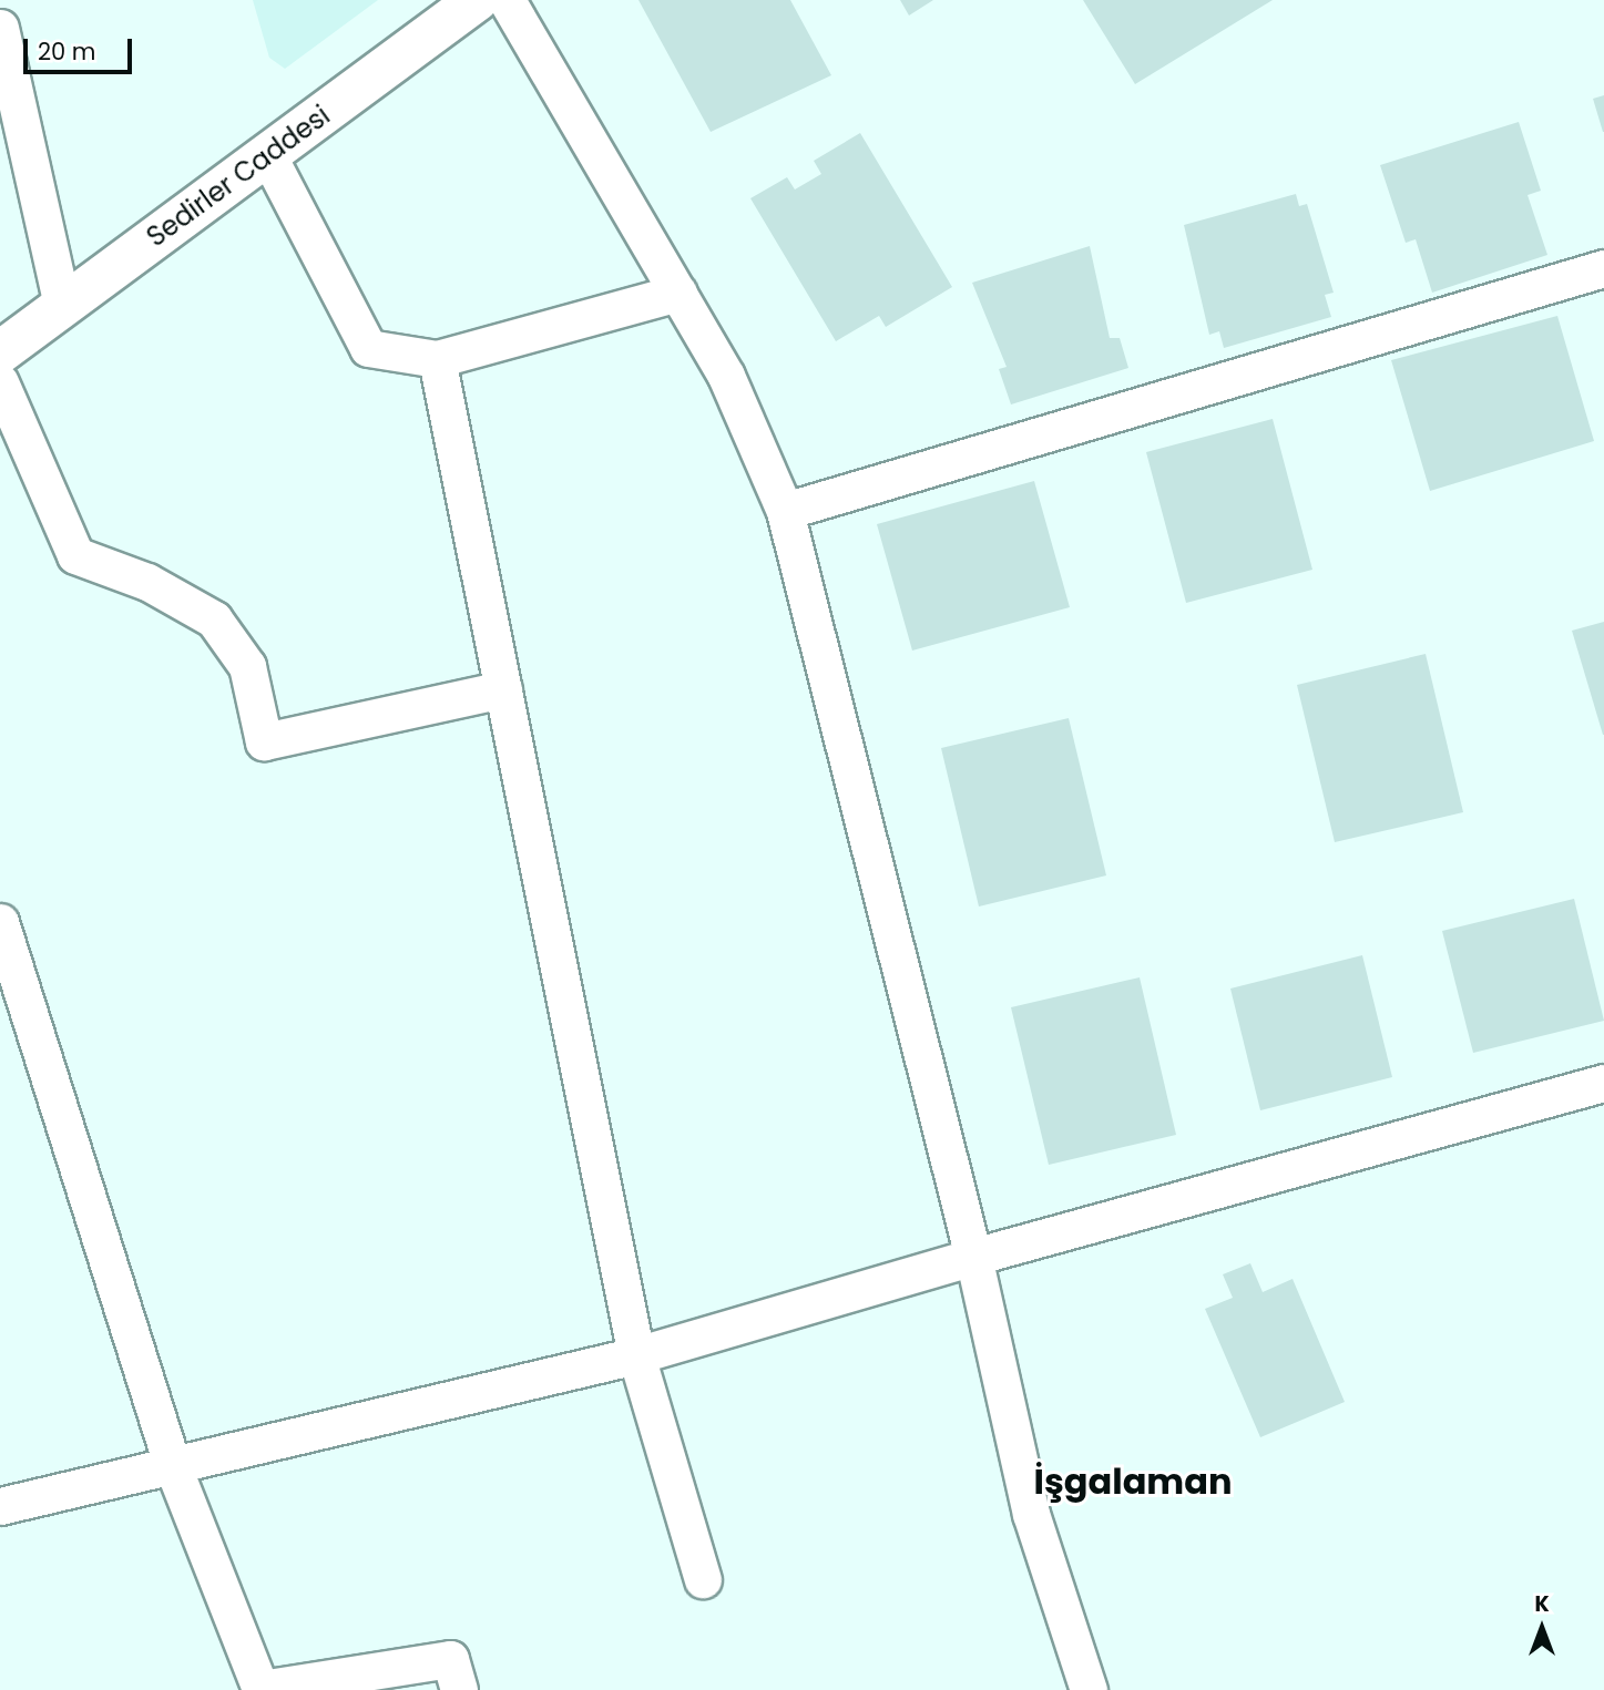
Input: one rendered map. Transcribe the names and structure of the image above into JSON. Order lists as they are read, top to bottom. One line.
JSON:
{"streets":{"street":["Sedirler Caddesi"]},"districts":["İşgalaman"],"scale_bar":"20 m","north":"top"}
